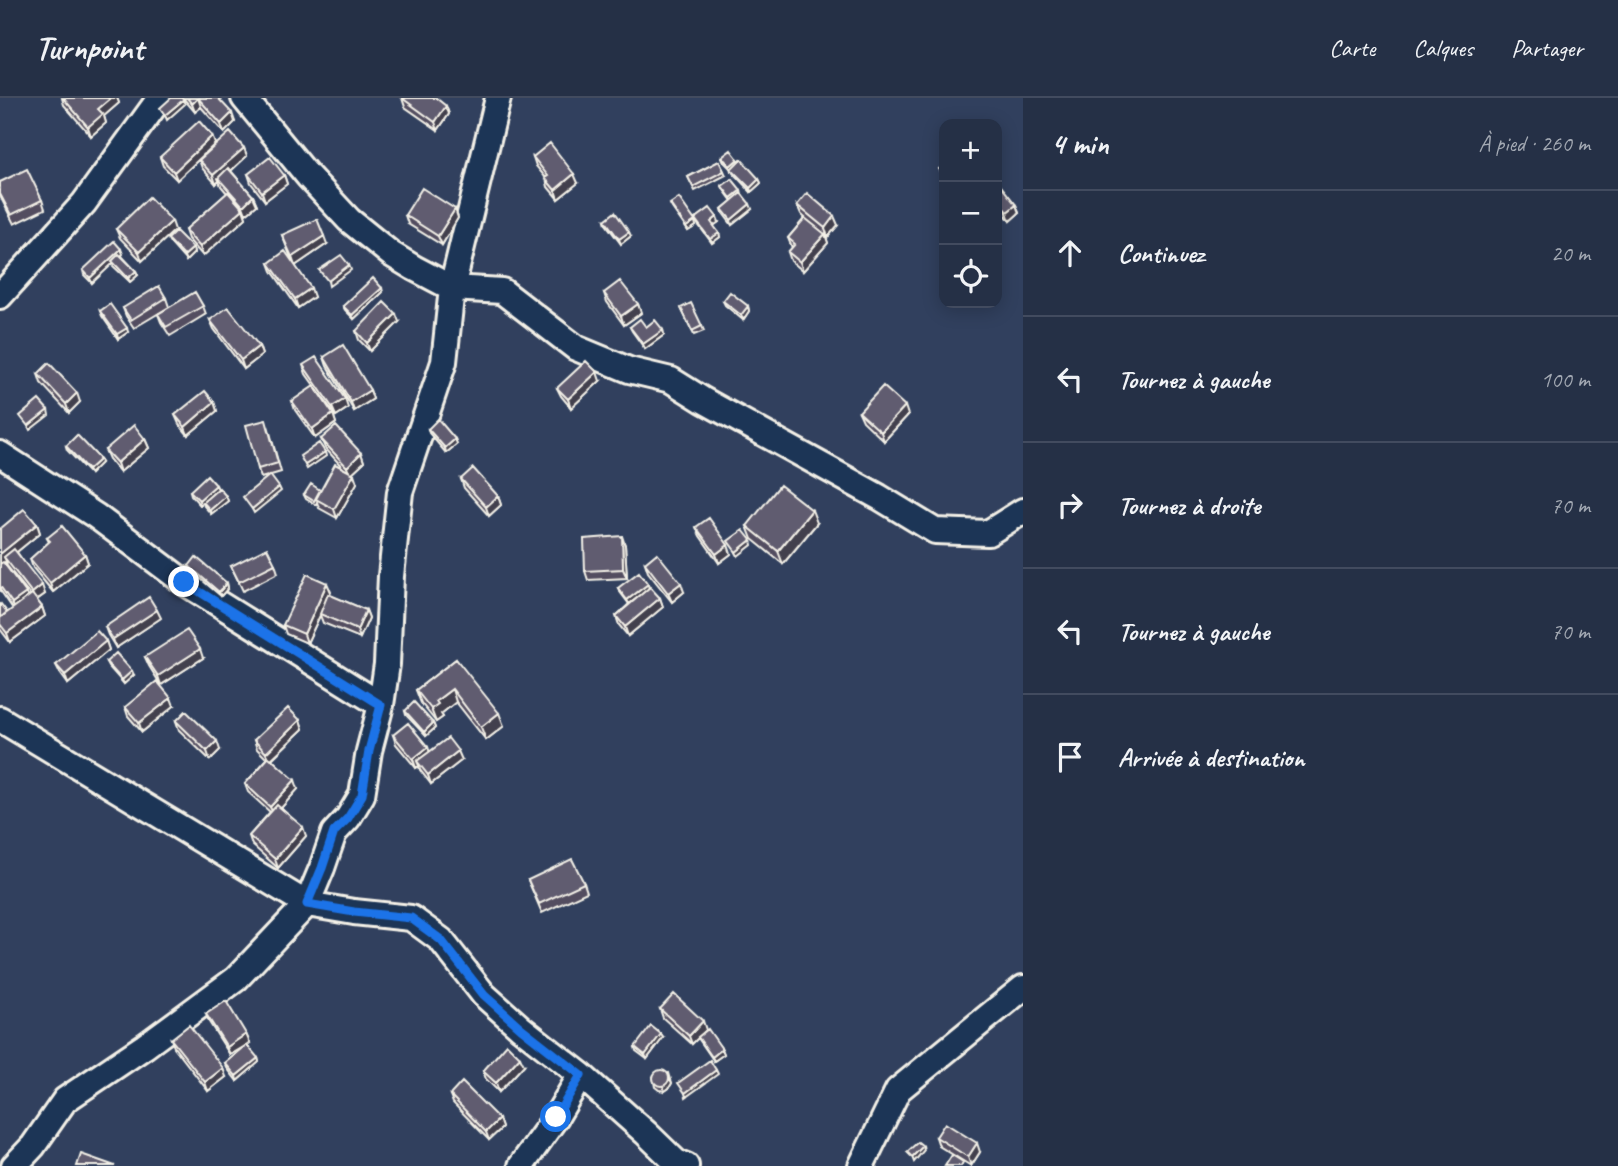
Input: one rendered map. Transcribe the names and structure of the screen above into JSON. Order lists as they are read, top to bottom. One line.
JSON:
{"page":{"header":"Turnpoint","nav":["Carte","Calques","Partager"],"heading":["4 min","À pied · 260 m"],"map_buttons":["+","−"],"list":[["Continuez","20 m"],["Tournez à gauche","100 m"],["Tournez à droite","70 m"],["Tournez à gauche","70 m"],"Arrivée à destination"]}}
